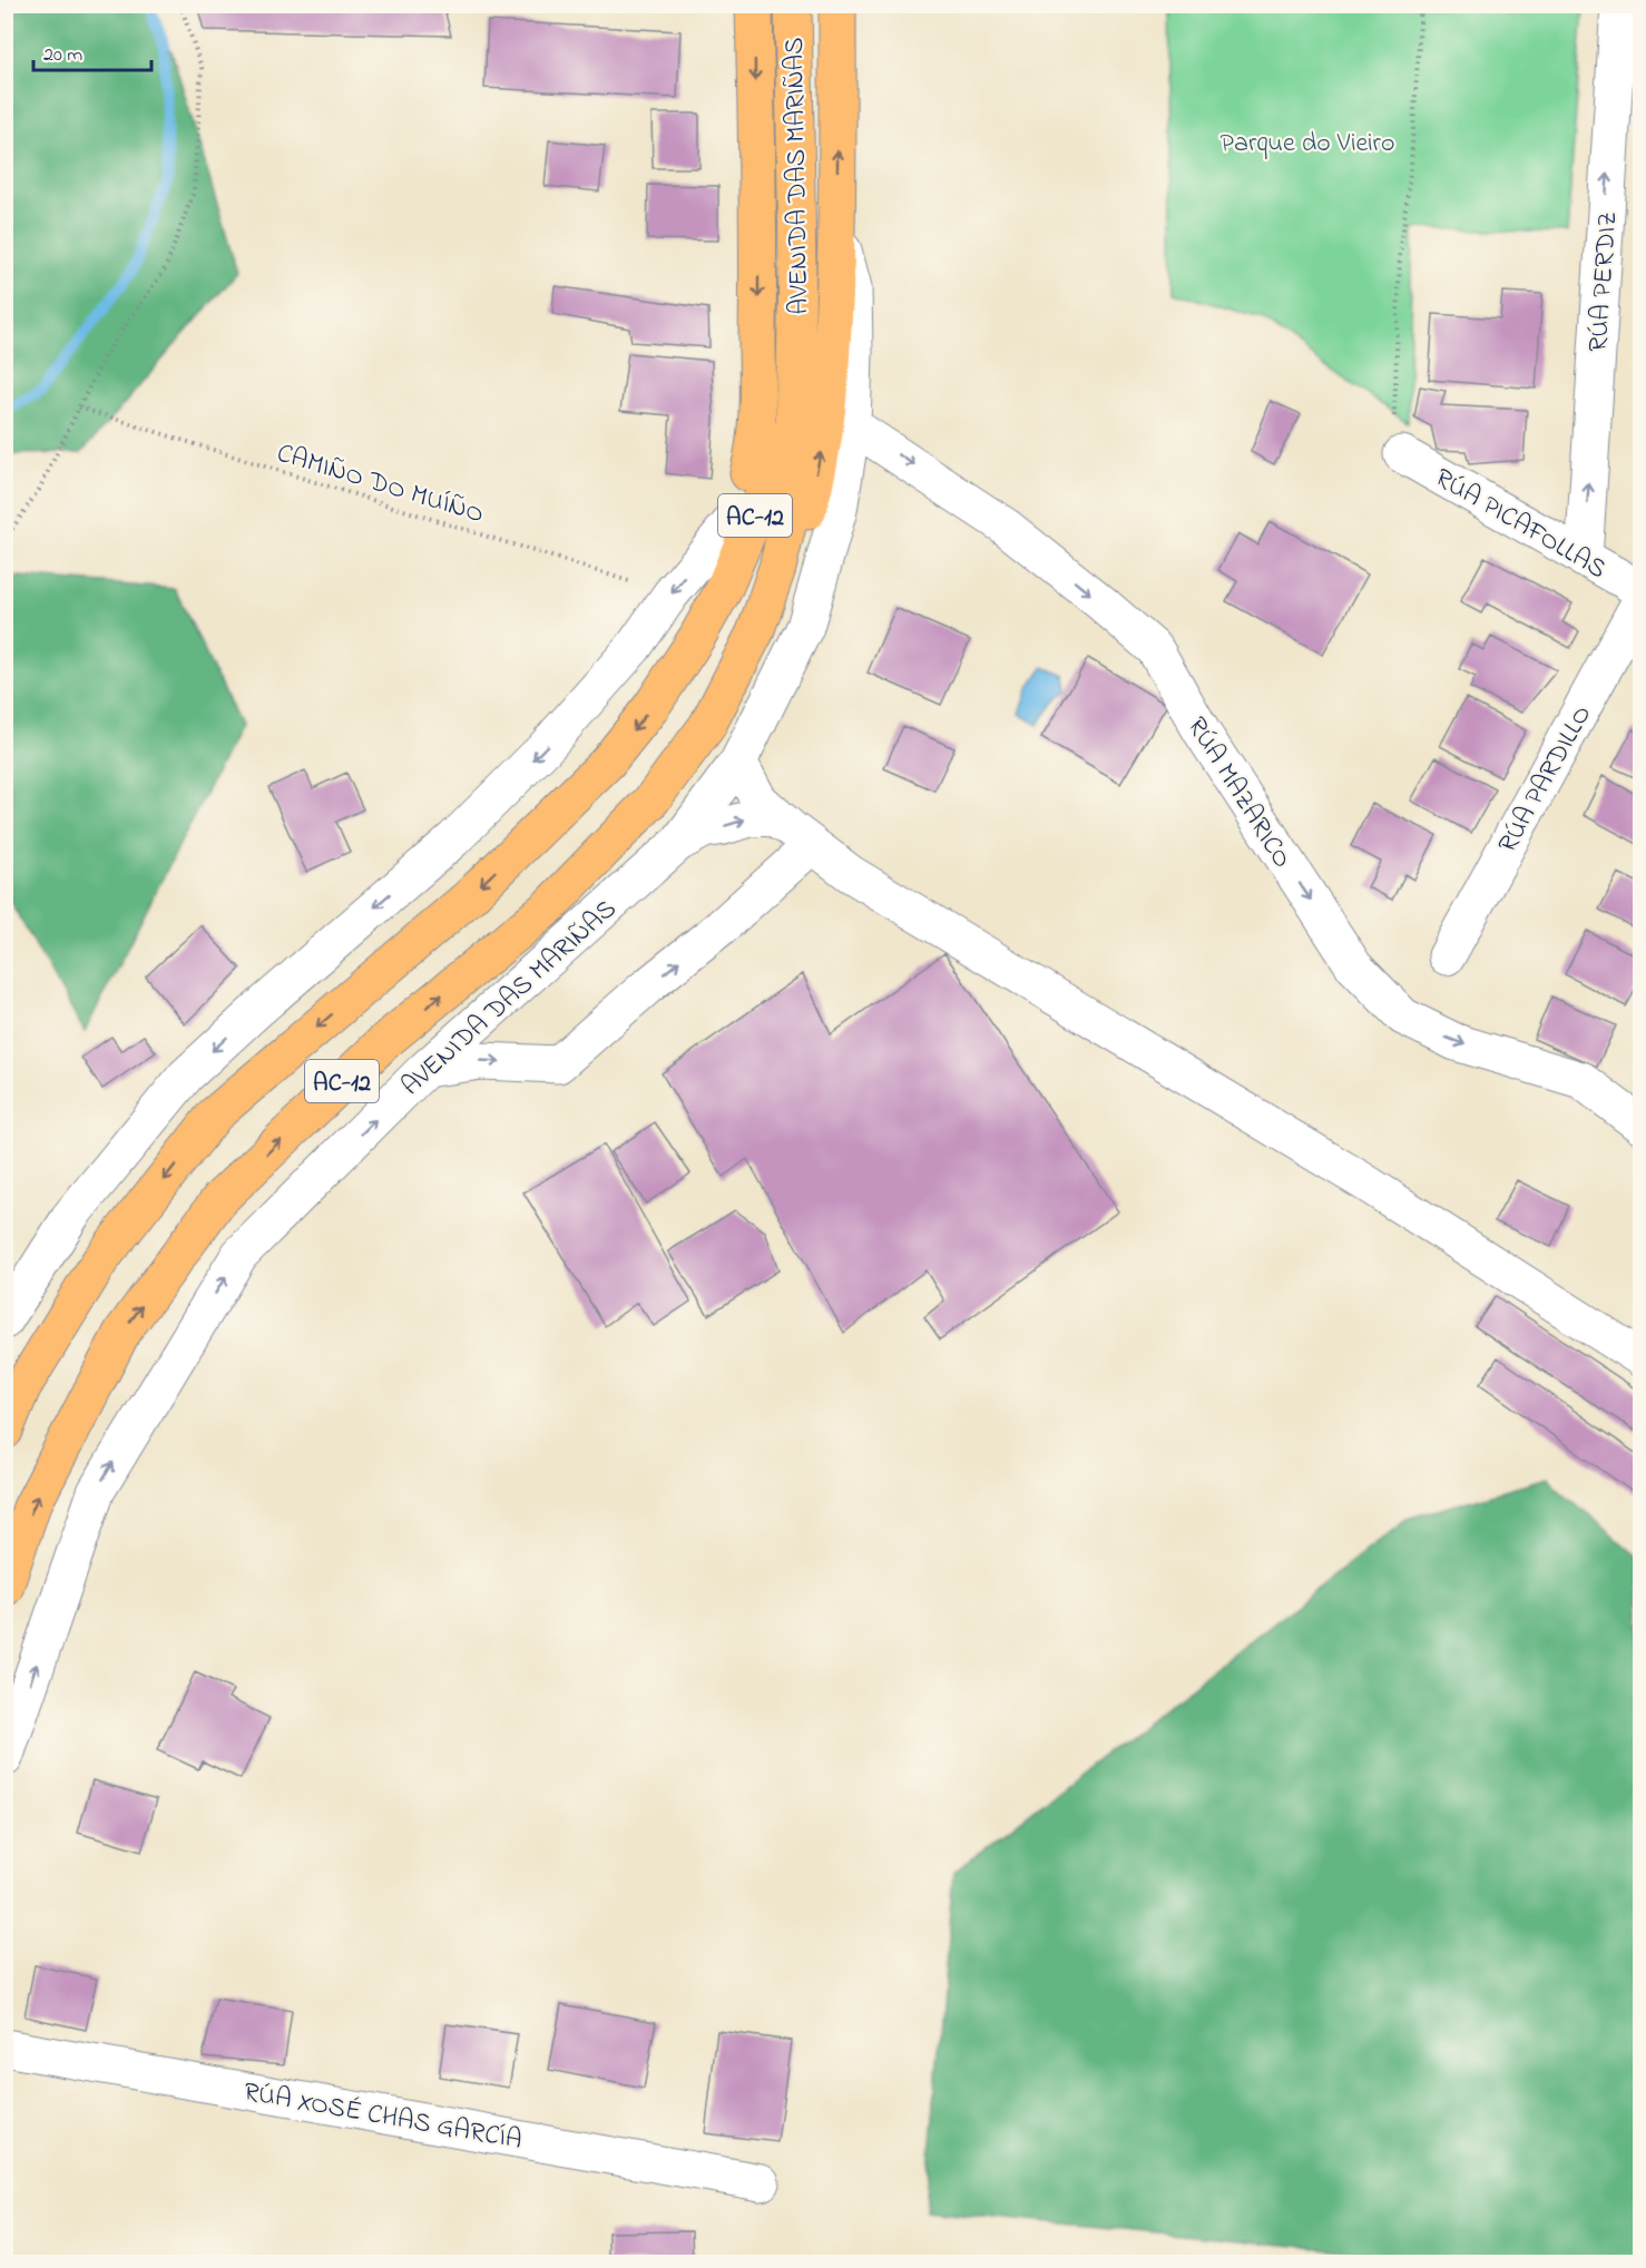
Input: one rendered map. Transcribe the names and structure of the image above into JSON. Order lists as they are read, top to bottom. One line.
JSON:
{"streets":{"highway":["AVENIDA DAS MARIÑAS","AC-12"],"street":["RÚA PERDIZ","RÚA PICAFOLLAS","RÚA PARDILLO","RÚA MAZARICO","RÚA XOSÉ CHAS GARCÍA"],"path":["CAMIÑO DO MUÍÑO"]},"crossings":[["AVENIDA DAS MARIÑAS","RÚA MAZARICO"],["RÚA PERDIZ","RÚA PICAFOLLAS"]],"one_way":["RÚA PERDIZ"],"parks":["Parque do Vieiro"],"scale_bar":"20 m"}
